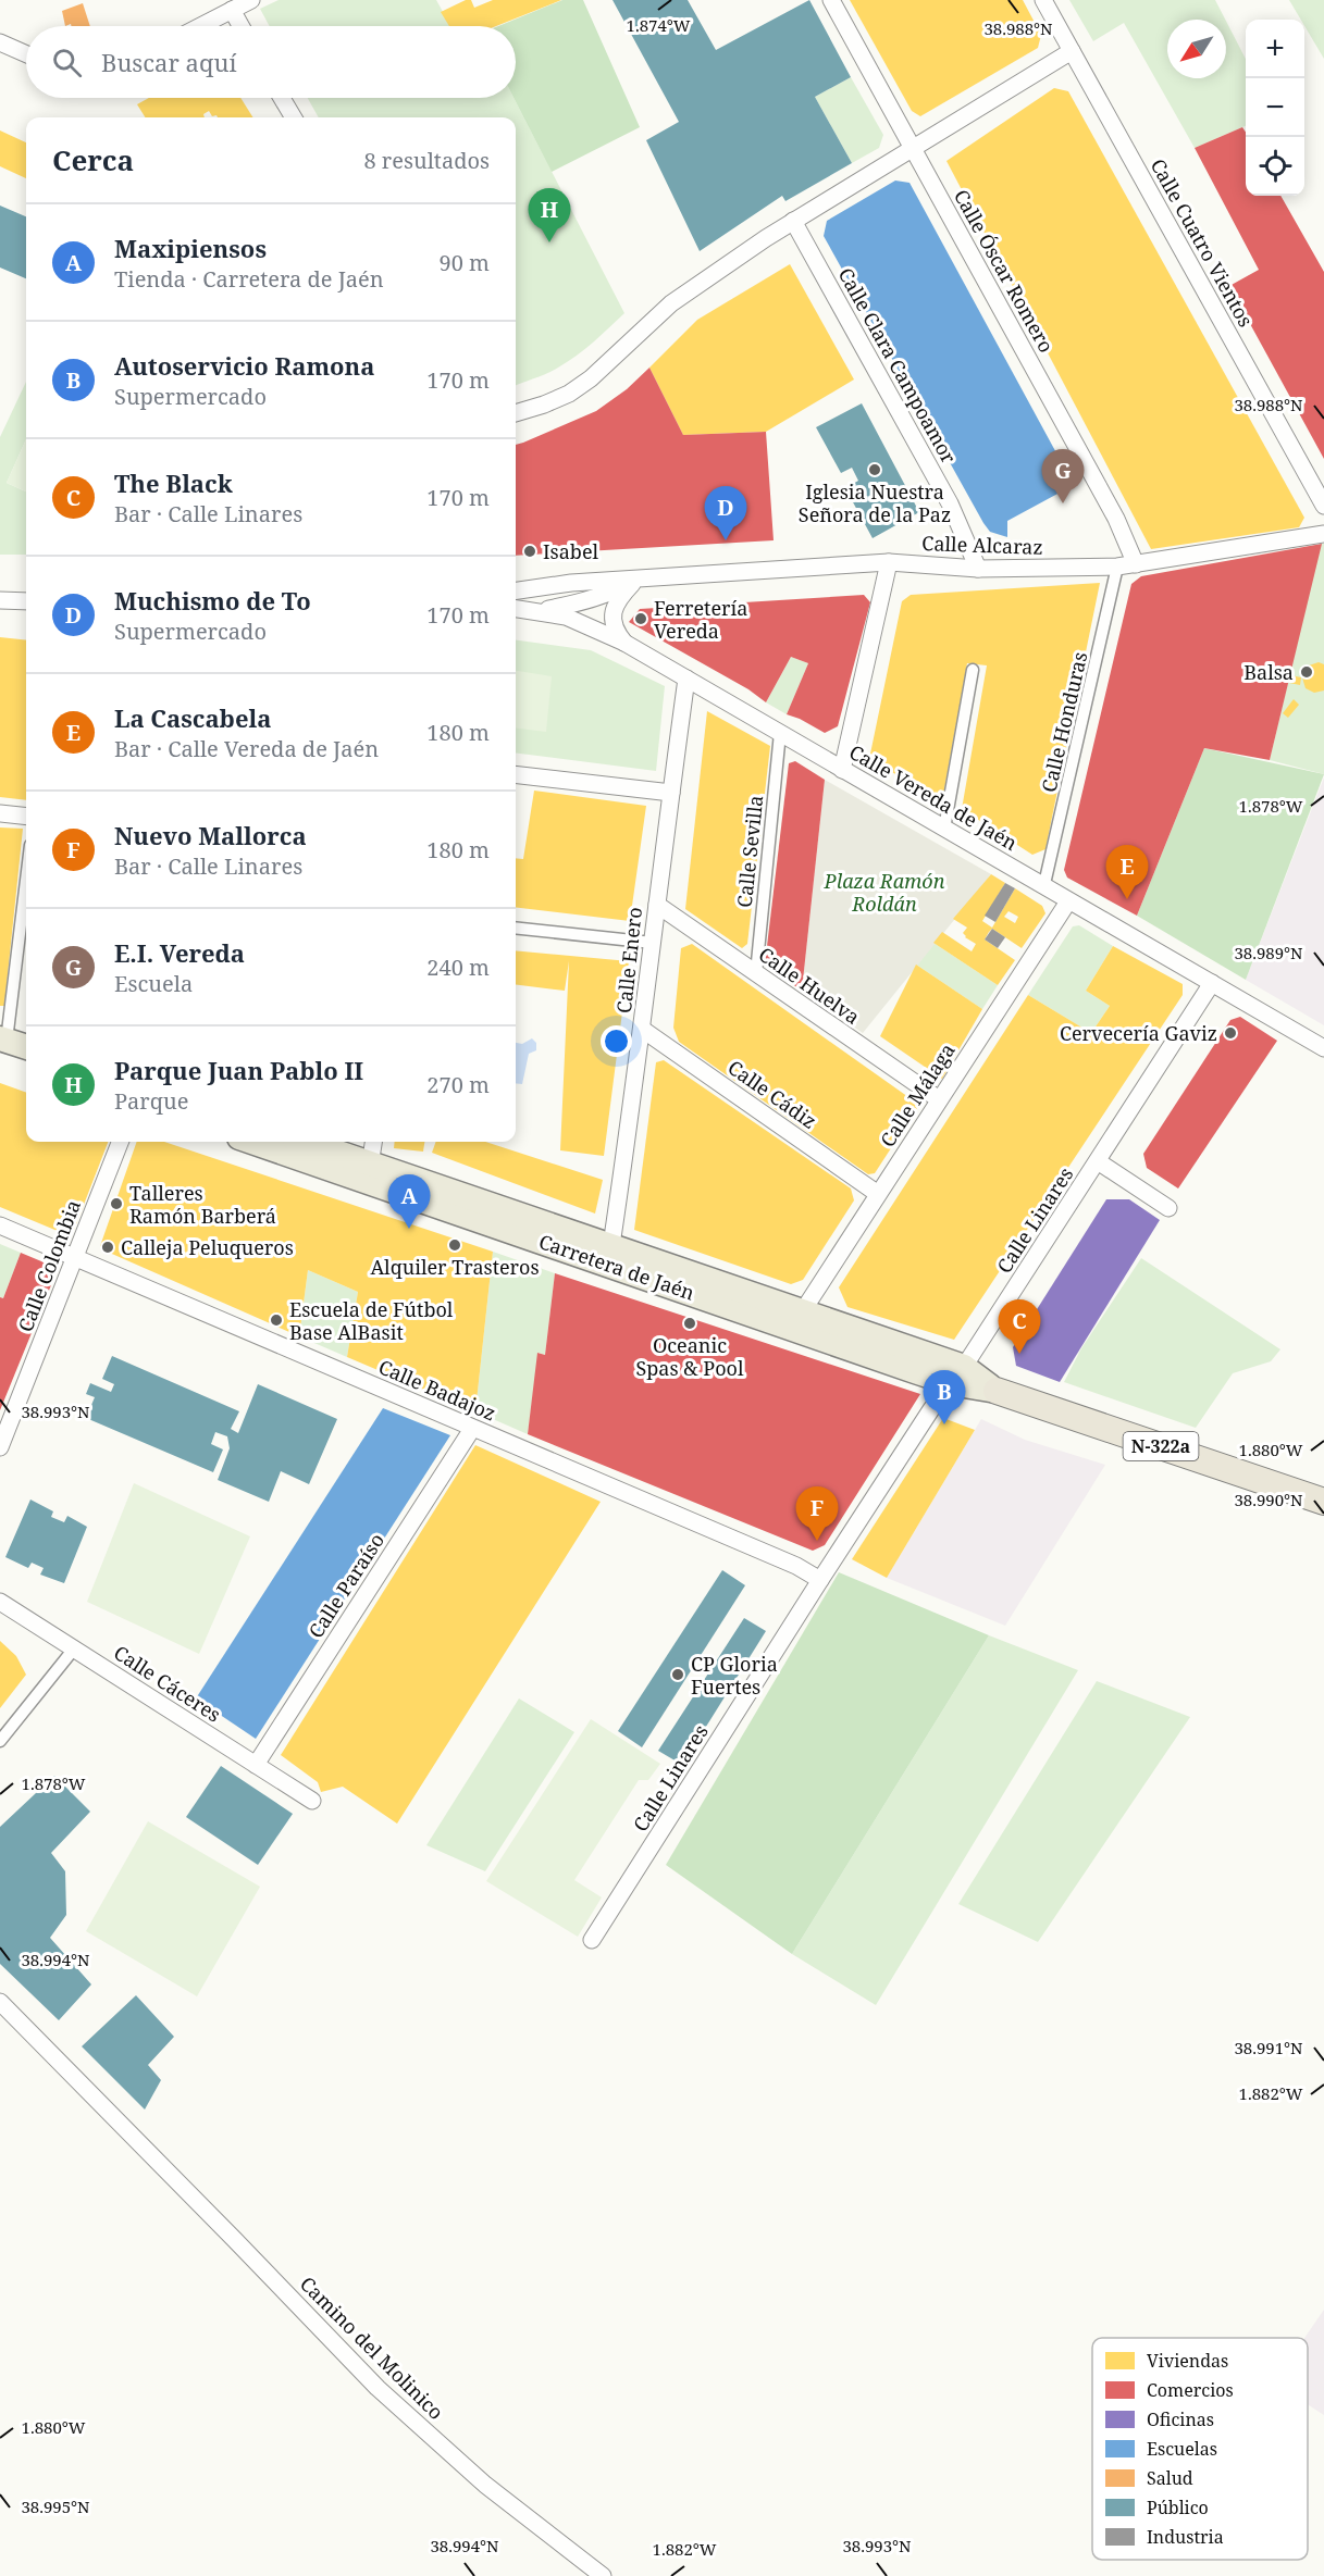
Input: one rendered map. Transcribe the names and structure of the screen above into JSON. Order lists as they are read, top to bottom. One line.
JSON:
{"streets":{"highway":["Carretera de Jaén","N-322a"],"street":["Calle Cuatro Vientos","Calle Óscar Romero","Calle Clara Campoamor","Calle Alcaraz","Calle Honduras","Calle Vereda de Jaén","Calle Sevilla","Calle Enero","Calle Huelva","Calle Cádiz","Calle Málaga","Calle Linares","Calle Colombia","Calle Badajoz","Calle Paraíso","Calle Cáceres","Camino del Molinico"]},"crossings":[["Calle Óscar Romero","Calle Alcaraz"],["Calle Clara Campoamor","Calle Alcaraz"],["Calle Alcaraz","Calle Honduras"],["Calle Alcaraz","Calle Vereda de Jaén"],["Calle Honduras","Calle Vereda de Jaén"],["Calle Vereda de Jaén","Calle Sevilla"],["Calle Vereda de Jaén","Calle Enero"],["Calle Vereda de Jaén","Calle Málaga"],["Calle Vereda de Jaén","Calle Linares"],["Calle Sevilla","Calle Huelva"],["Calle Enero","Calle Huelva"],["Calle Enero","Calle Cádiz"],["Calle Enero","Carretera de Jaén"],["Calle Huelva","Calle Málaga"],["Calle Cádiz","Calle Málaga"],["Calle Málaga","Carretera de Jaén"],["Calle Linares","Carretera de Jaén"],["Calle Linares","Calle Badajoz"],["Calle Colombia","Calle Badajoz"],["Calle Badajoz","Calle Paraíso"],["Calle Paraíso","Calle Cáceres"]],"parks":["Plaza Ramón Roldán"],"places":["Iglesia Nuestra Señora de la Paz","Isabel","Ferretería Vereda","Balsa","Cervecería Gaviz","Talleres Ramón Barberá","Alquiler Trasteros","Calleja Peluqueros","Escuela de Fútbol Base AlBasit","Oceanic Spas & Pool","CP Gloria Fuertes"],"legend":["Viviendas","Comercios","Oficinas","Escuelas","Salud","Público","Industria"],"north":"bottom left","page":{"map_buttons":["+","−"],"search":"Buscar aquí","heading":["Cerca","8 resultados"],"pins":["H","G","D","E","A","C","B","F"],"list":[{"mark":"A","name":"Maxipiensos","note":"Tienda · Carretera de Jaén","value":"90 m"},{"mark":"B","name":"Autoservicio Ramona","note":"Supermercado","value":"170 m"},{"mark":"C","name":"The Black","note":"Bar · Calle Linares","value":"170 m"},{"mark":"D","name":"Muchismo de To","note":"Supermercado","value":"170 m"},{"mark":"E","name":"La Cascabela","note":"Bar · Calle Vereda de Jaén","value":"180 m"},{"mark":"F","name":"Nuevo Mallorca","note":"Bar · Calle Linares","value":"180 m"},{"mark":"G","name":"E.I. Vereda","note":"Escuela","value":"240 m"},{"mark":"H","name":"Parque Juan Pablo II","note":"Parque","value":"270 m"}]},"coordinates":["1.874°W","38.988°N","1.878°W","38.989°N","38.993°N","1.880°W","38.990°N","38.994°N","38.991°N","1.882°W","38.995°N"]}
